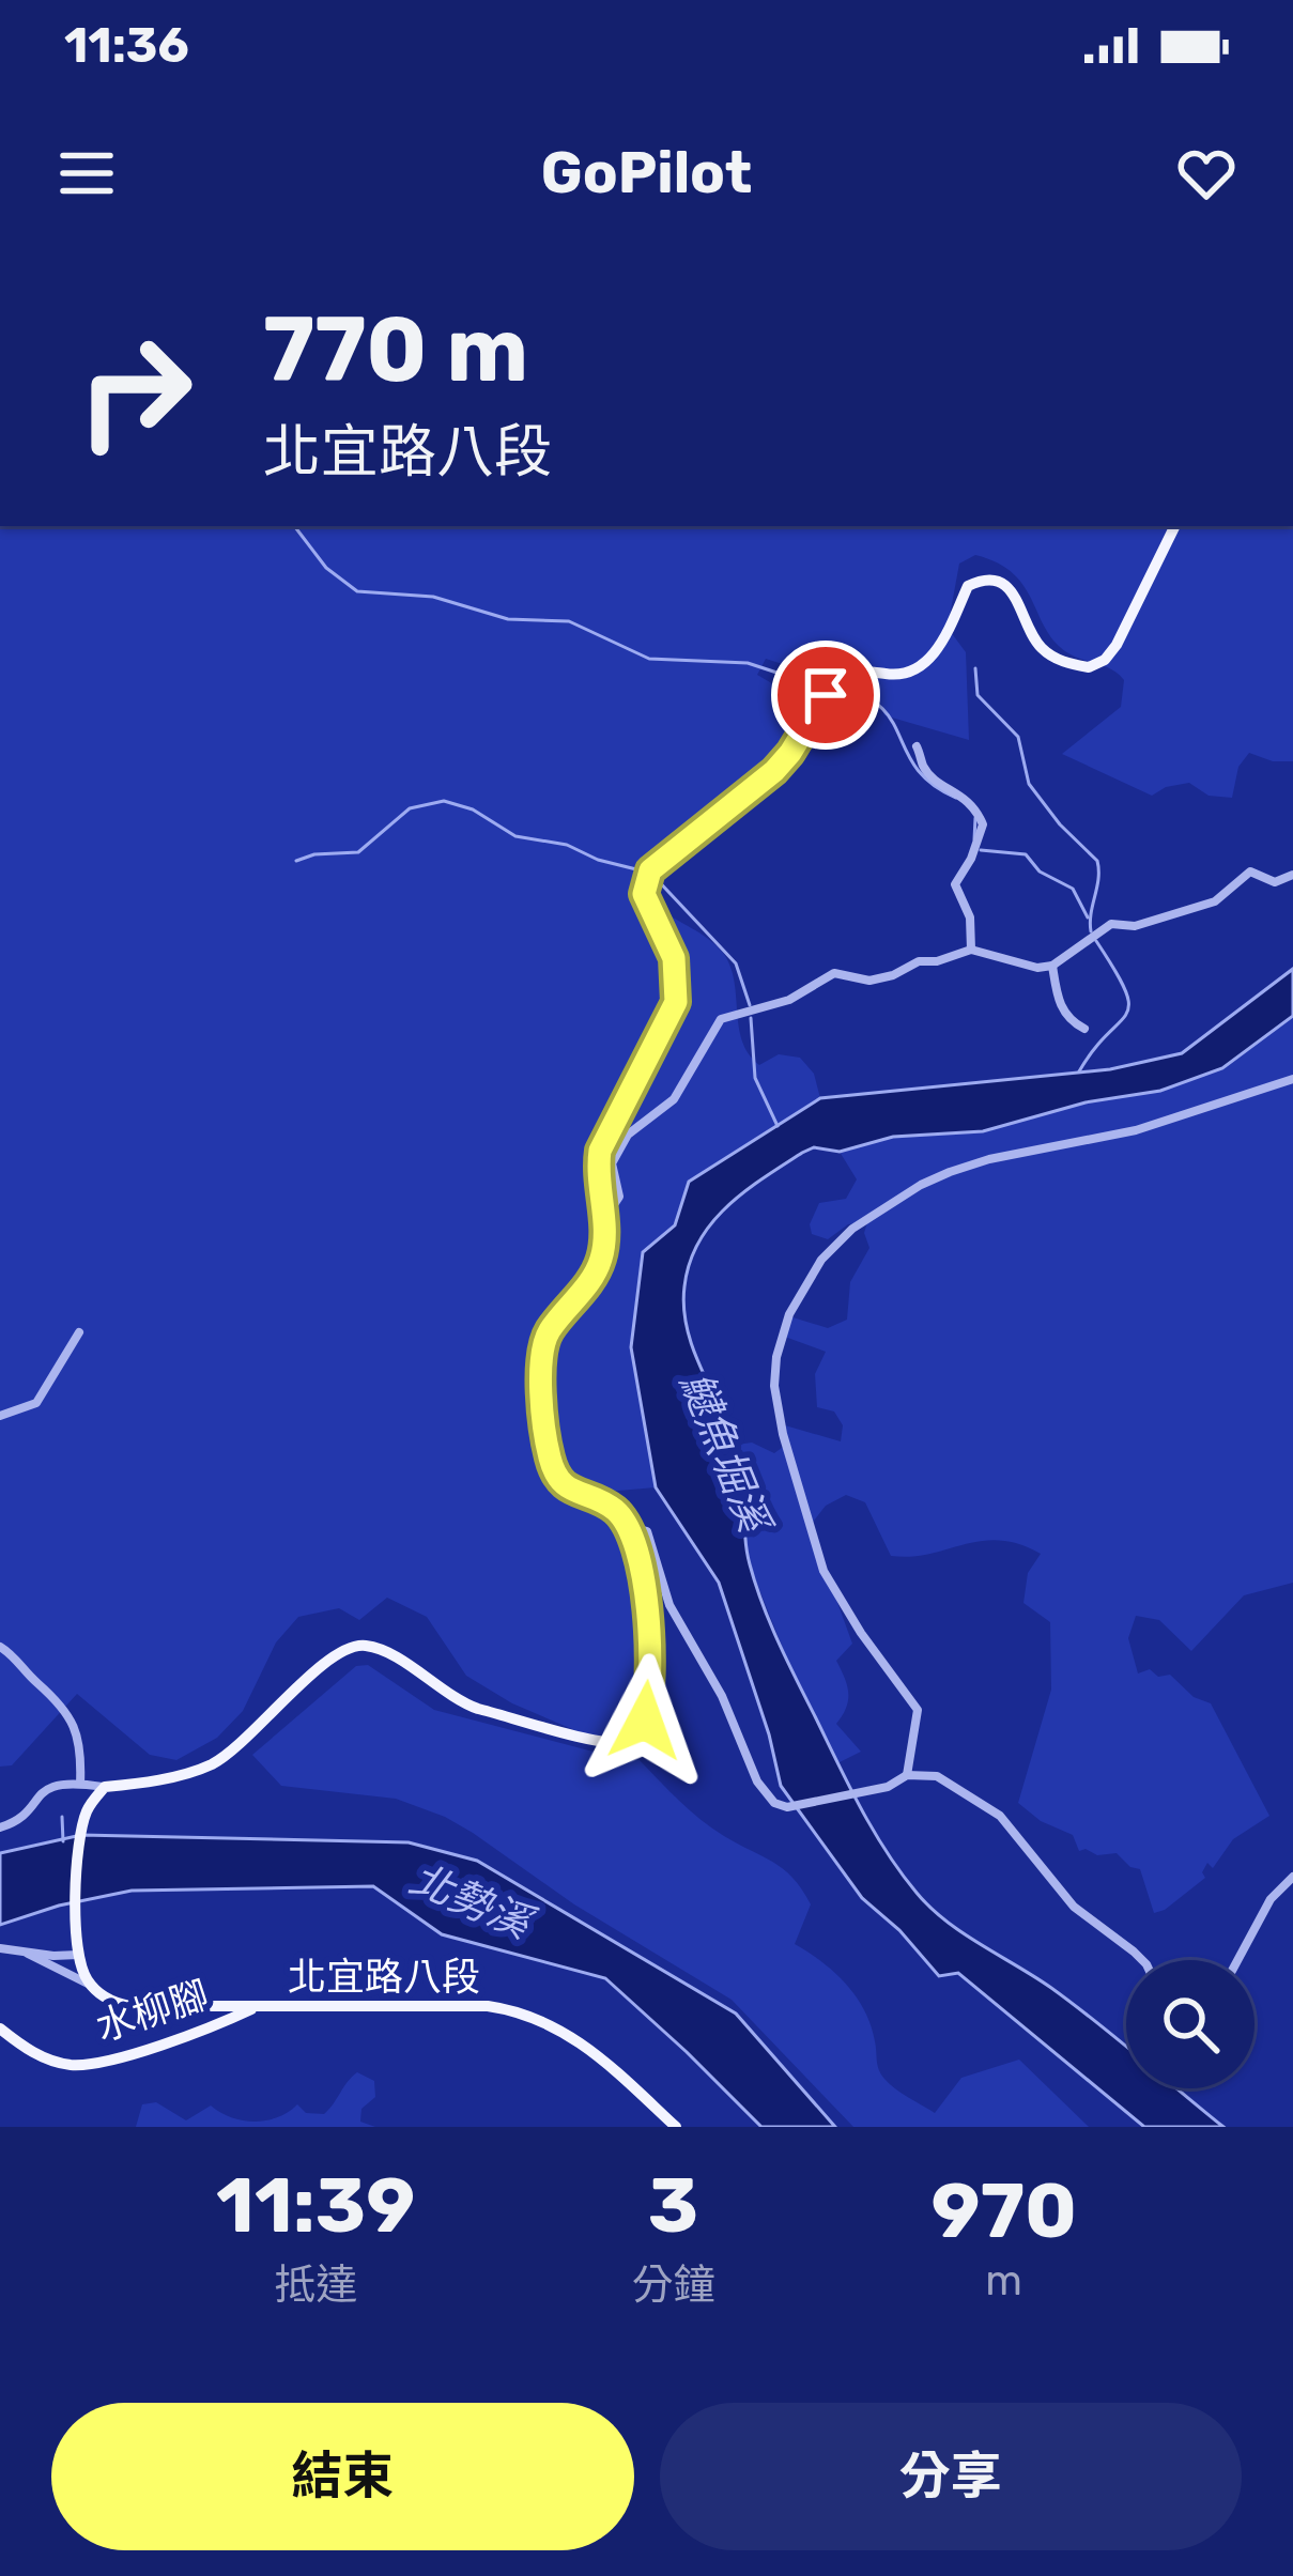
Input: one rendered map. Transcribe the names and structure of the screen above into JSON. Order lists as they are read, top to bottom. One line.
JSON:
{"streets":{"main road":["北宜路八段","水柳腳"]},"crossings":[["北宜路八段","水柳腳"]],"water":["𩻸魚堀溪","北勢溪"],"page":{"status":"11:36","header":"GoPilot","turn":["770 m","北宜路八段"],"eta":["11:39","抵達","3","分鐘","970","m"],"buttons":["結束","分享"]}}
